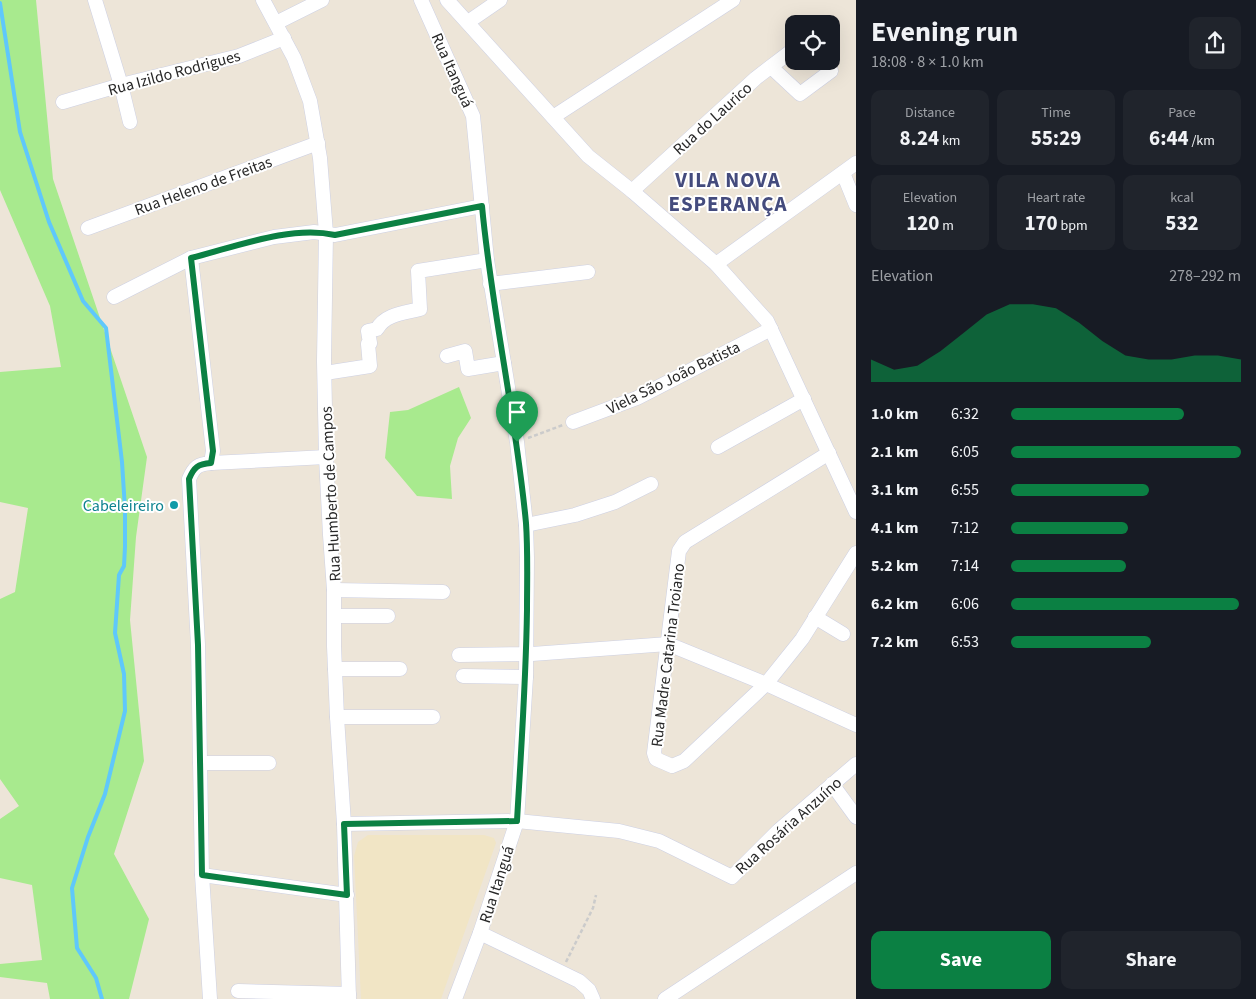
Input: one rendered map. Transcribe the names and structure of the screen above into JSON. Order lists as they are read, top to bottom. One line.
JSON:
{"streets":{"street":["Rua Itanguá","Rua Izildo Rodrigues","Rua do Laurico","Rua Heleno de Freitas","Viela São João Batista","Rua Humberto de Campos","Rua Madre Catarina Troiano","Rua Rosária Anzuíno"]},"crossings":[["Rua Itanguá","Rua Rosária Anzuíno"],["Rua Izildo Rodrigues","Rua Humberto de Campos"],["Rua Heleno de Freitas","Rua Humberto de Campos"]],"districts":["VILA NOVA ESPERANÇA"],"places":["Cabeleireiro"],"page":{"heading":["Evening run","18:08 · 8 × 1.0 km"],"stats":[["Distance","8.24 km"],["Time","55:29"],["Pace","6:44 /km"],["Elevation","120 m"],["Heart rate","170 bpm"],["kcal","532"]],"chart":["Elevation","278–292 m"],"list":[{"name":"1.0 km","note":"6:32"},{"name":"2.1 km","note":"6:05"},{"name":"3.1 km","note":"6:55"},{"name":"4.1 km","note":"7:12"},{"name":"5.2 km","note":"7:14"},{"name":"6.2 km","note":"6:06"},{"name":"7.2 km","note":"6:53"}],"buttons":["Save","Share"]}}
